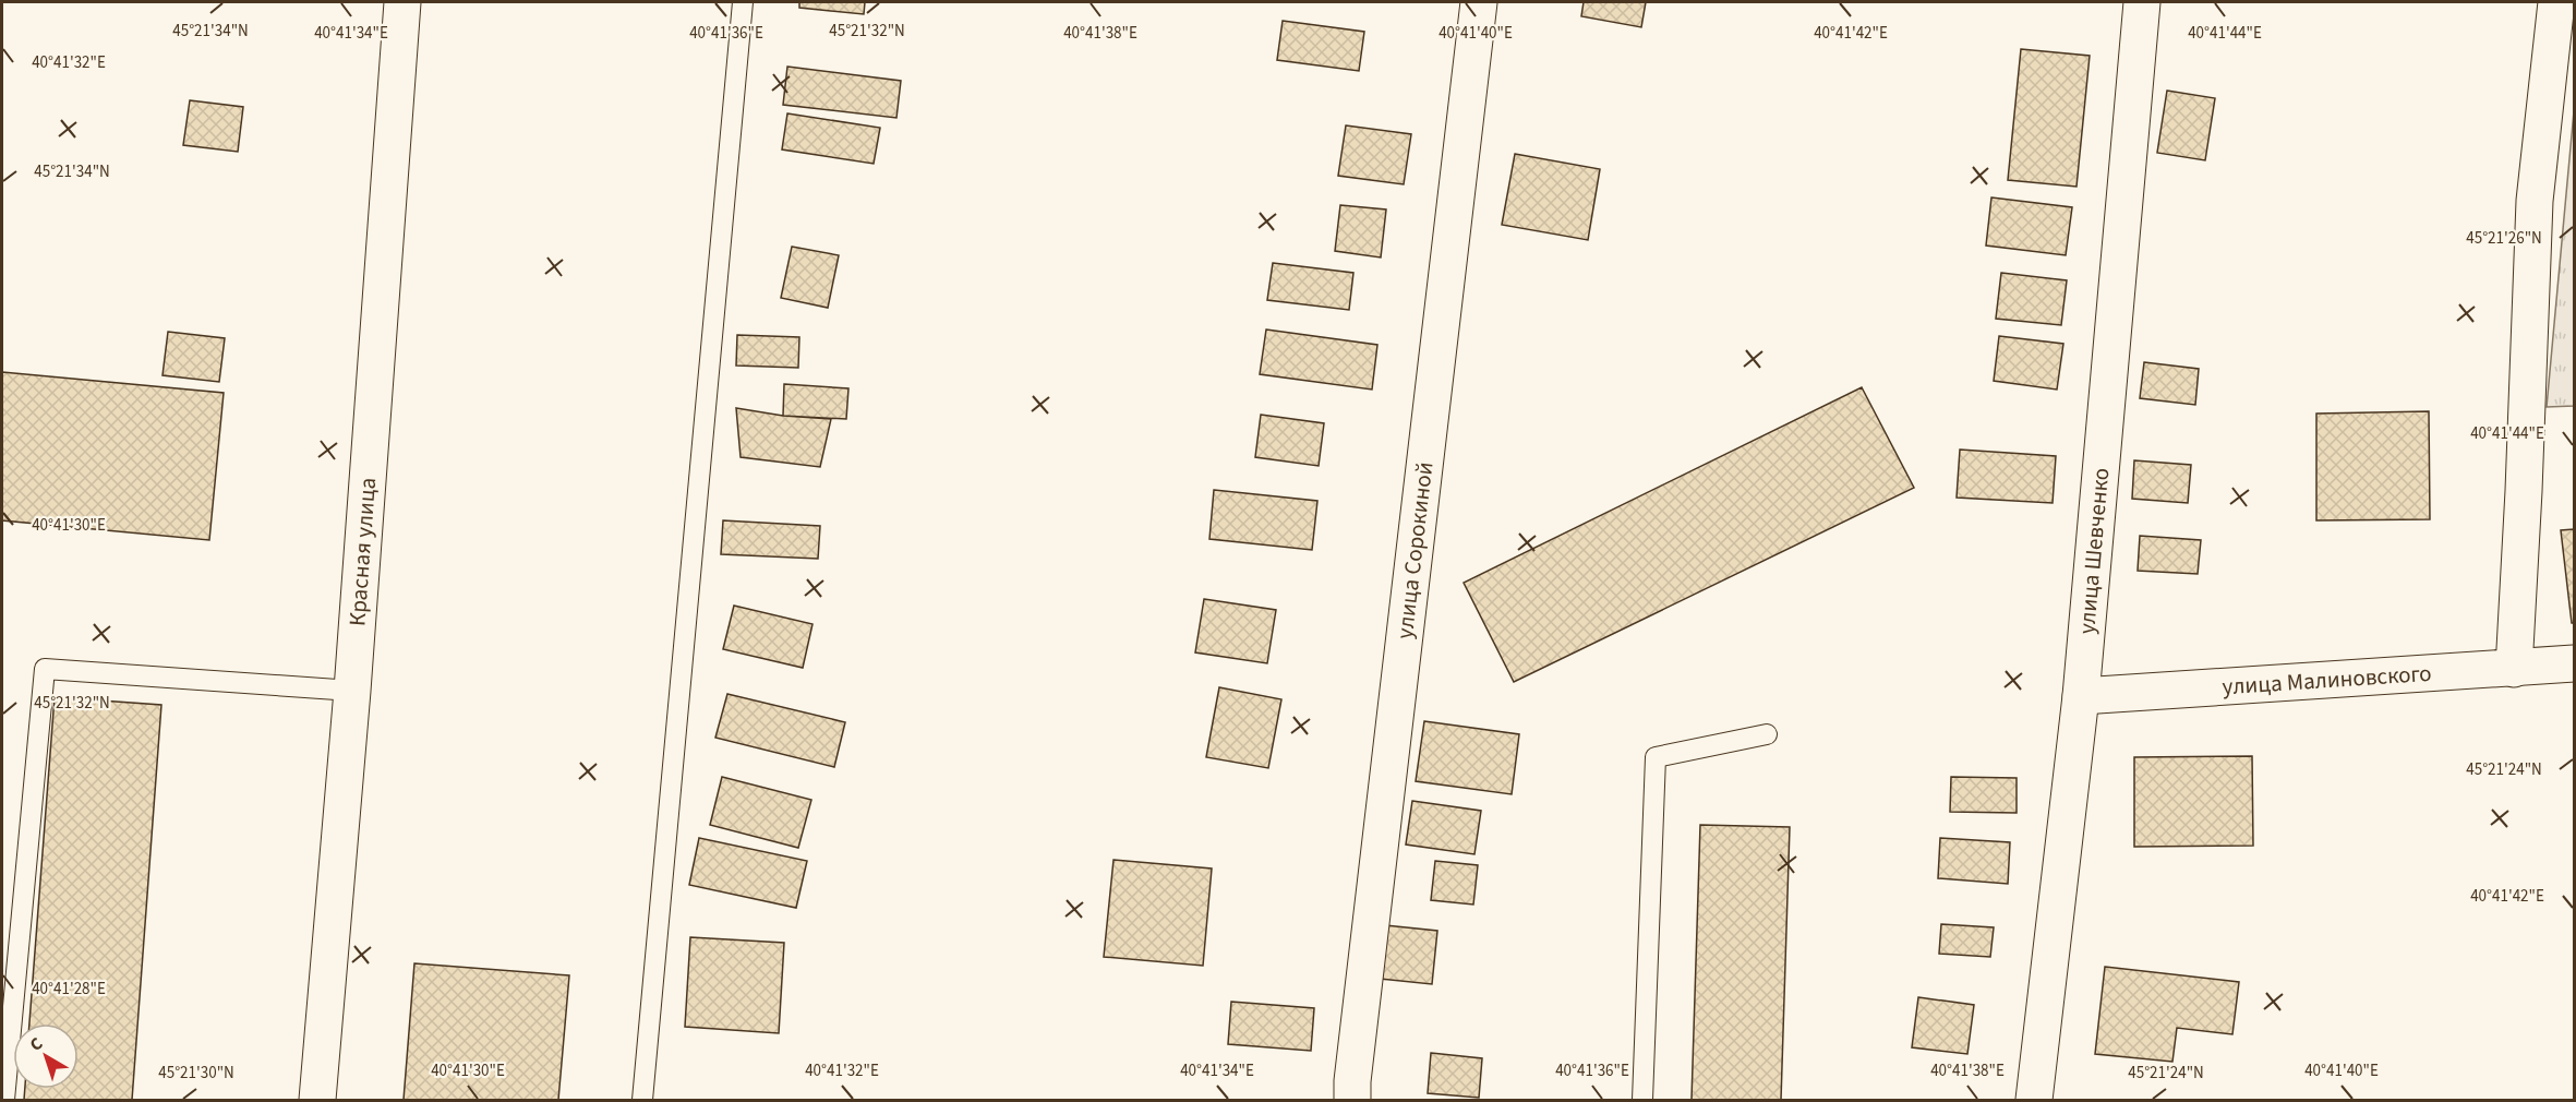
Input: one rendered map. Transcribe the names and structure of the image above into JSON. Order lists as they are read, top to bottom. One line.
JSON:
{"streets":{"street":["Красная улица","улица Сорокиной","улица Шевченко","улица Малиновского"]},"crossings":[["улица Шевченко","улица Малиновского"]],"north":"top left","coordinates":["45°21'34\"N","45°21'32\"N","40°41'34\"E","40°41'38\"E","40°41'40\"E","40°41'36\"E","40°41'42\"E","40°41'44\"E","40°41'32\"E","45°21'26\"N","40°41'30\"E","45°21'24\"N","40°41'28\"E","45°21'30\"N"]}
